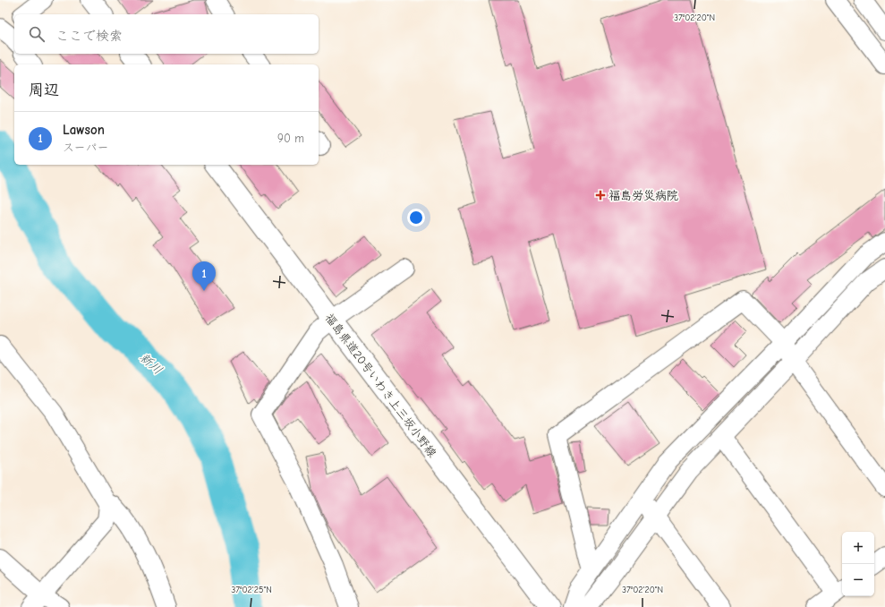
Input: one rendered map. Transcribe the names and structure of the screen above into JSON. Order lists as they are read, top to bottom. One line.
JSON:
{"streets":{"main road":["福島県道20号いわき上三坂小野線"]},"water":["新川"],"places":{"health":["福島労災病院"]},"page":{"search":"ここで検索","heading":"周辺","list":[{"mark":"1","name":"Lawson","note":"スーパー","value":"90 m"}],"pins":"1","map_buttons":["+","−"]},"coordinates":["37°02'20\"N","37°02'25\"N"]}
